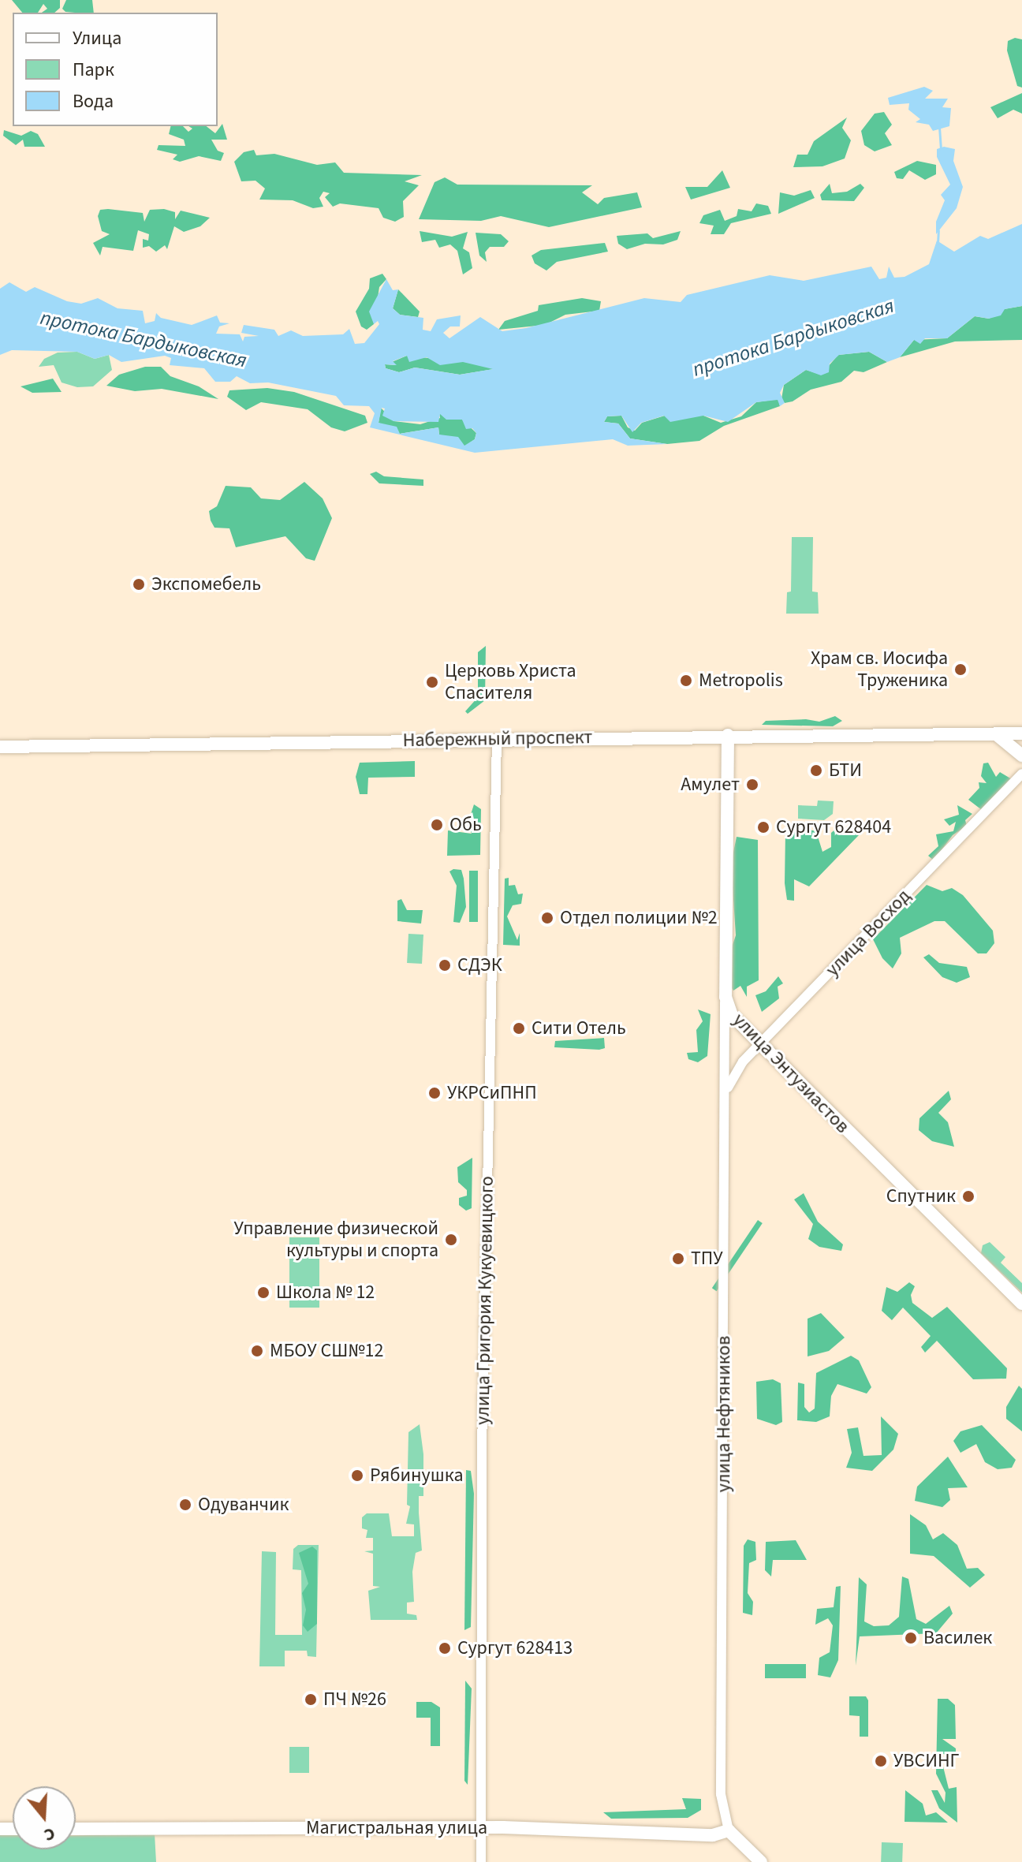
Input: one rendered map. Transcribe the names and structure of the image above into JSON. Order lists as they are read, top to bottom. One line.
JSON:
{"streets":{"main road":["Набережный проспект","улица Энтузиастов","Магистральная улица"],"street":["улица Восход","улица Григория Кукуевицкого","улица Нефтяников"]},"crossings":[["Набережный проспект","улица Энтузиастов"],["Набережный проспект","улица Григория Кукуевицкого"],["улица Восход","улица Энтузиастов"],["улица Восход","улица Нефтяников"],["улица Энтузиастов","улица Нефтяников"],["улица Григория Кукуевицкого","Магистральная улица"],["улица Нефтяников","Магистральная улица"]],"water":["протока Бардыковская"],"places":["Экспомебель","Храм св. Иосифа Труженика","Metropolis","Церковь Христа Спасителя","БТИ","Амулет","Обь","Сургут 628404","Отдел полиции №2","СДЭК","Сити Отель","УКРСиПНП","Спутник","Управление физической культуры и спорта","ТПУ","Школа № 12","МБОУ СШ№12","Рябинушка","Одуванчик","Василек","Сургут 628413","ПЧ №26","УВСИНГ"],"legend":["Улица","Парк","Вода"],"north":"bottom"}
